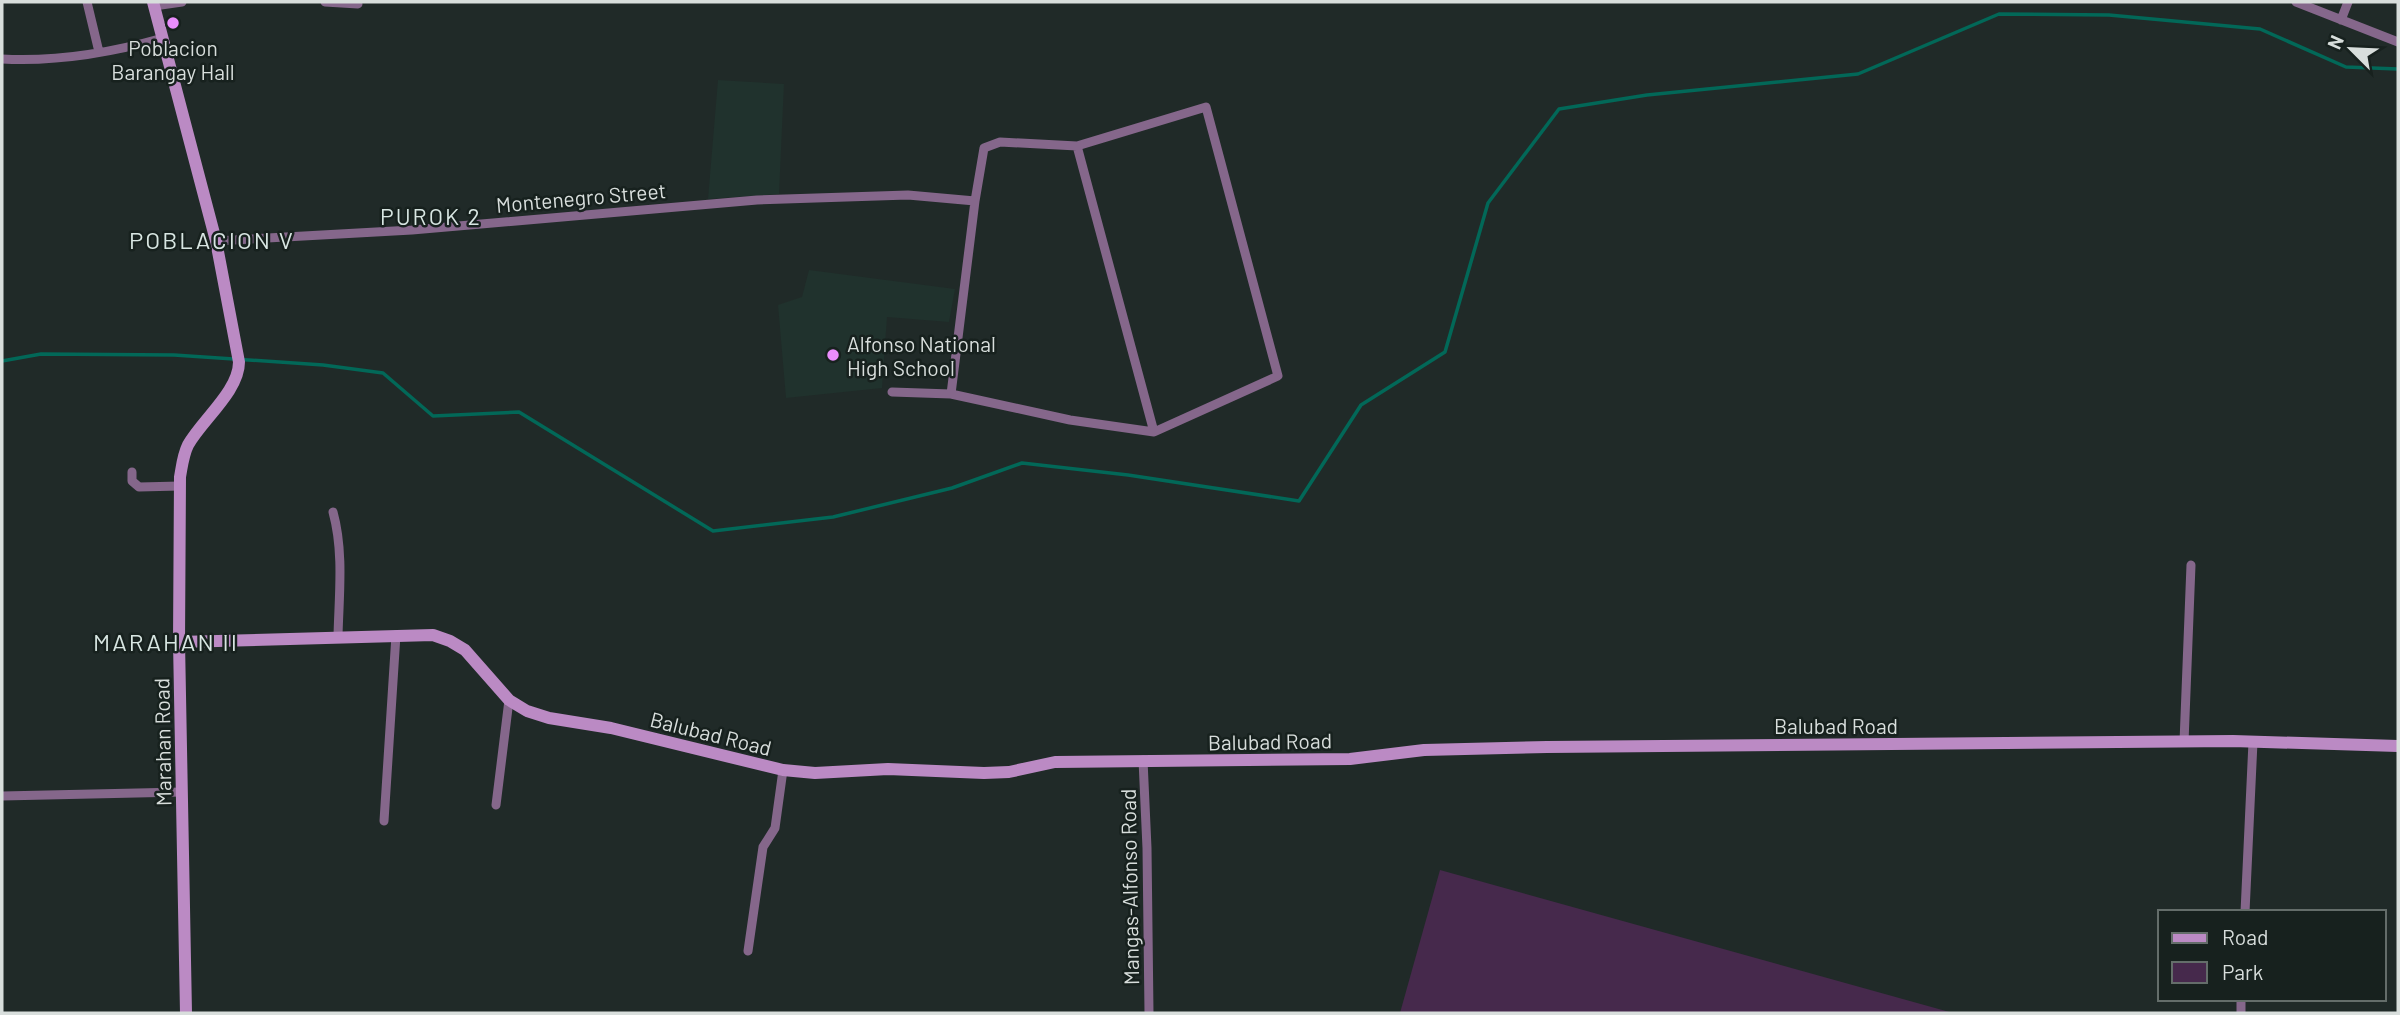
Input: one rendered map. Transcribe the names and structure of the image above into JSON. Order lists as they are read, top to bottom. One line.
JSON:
{"streets":{"street":["Montenegro Street","Balubad Road","Marahan Road","Mangas-Alfonso Road"]},"crossings":[["Montenegro Street","Marahan Road"],["Balubad Road","Marahan Road"],["Balubad Road","Mangas-Alfonso Road"]],"districts":["PUROK 2","POBLACION V","MARAHAN II"],"places":["Poblacion Barangay Hall","Alfonso National High School"],"legend":["Road","Park"],"north":"top left"}
